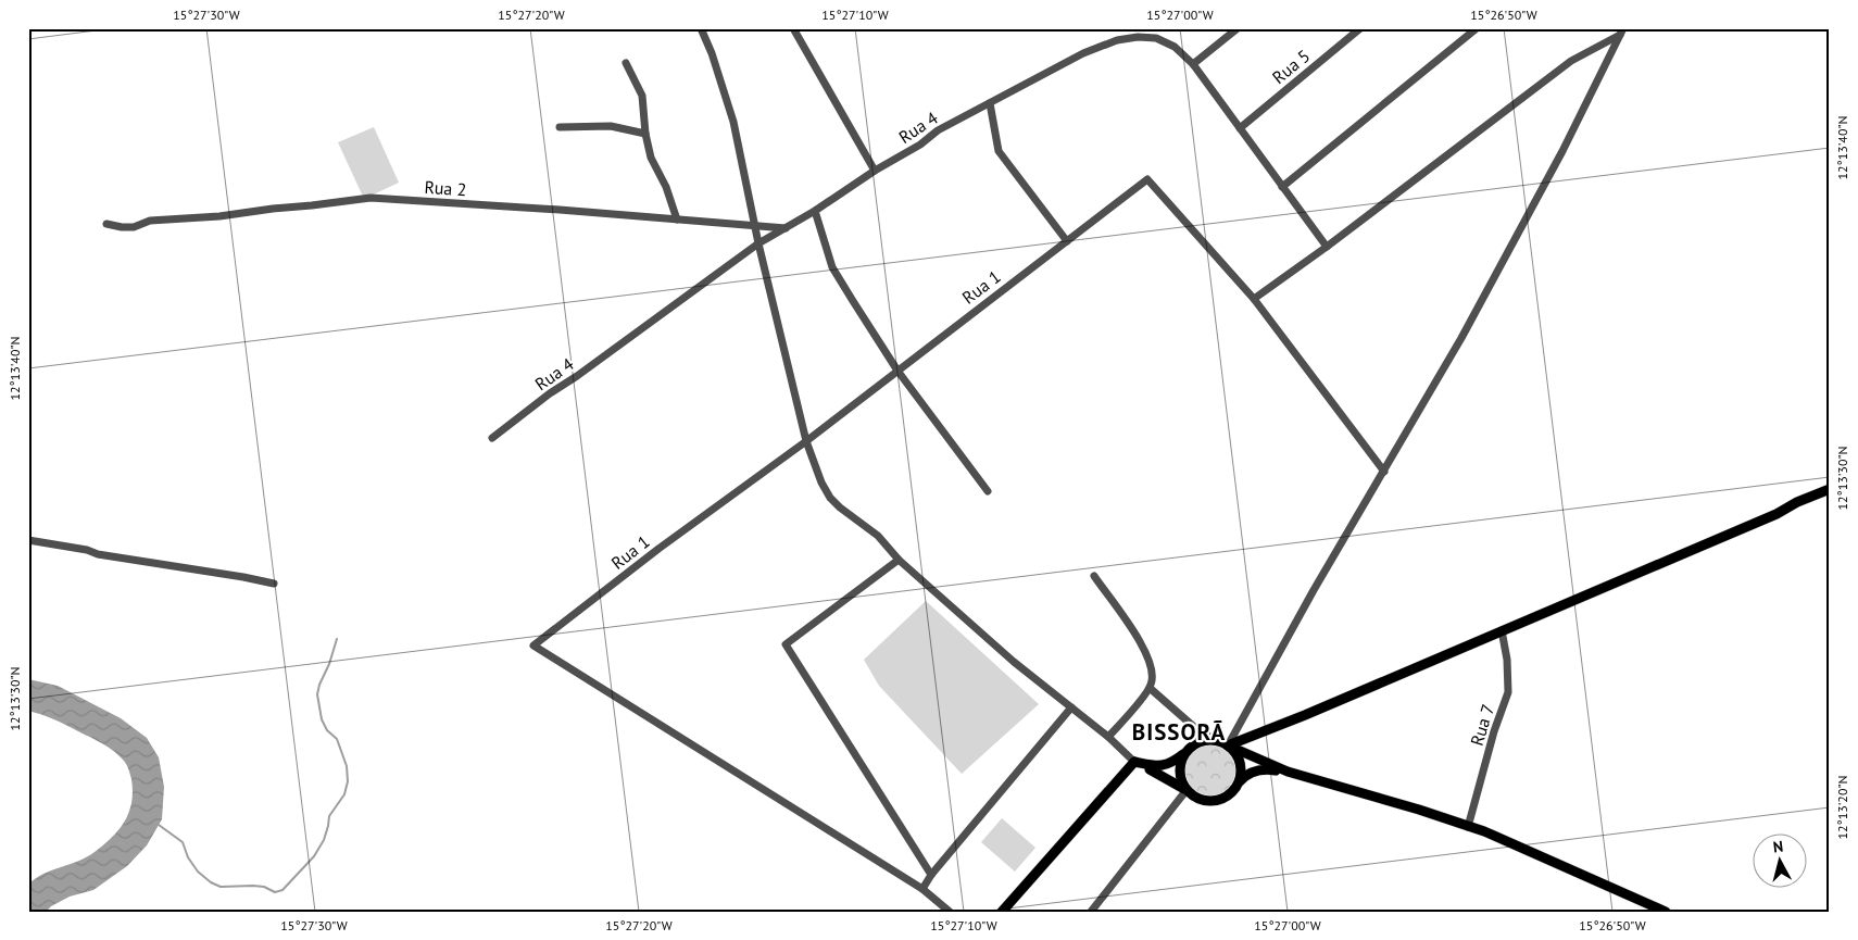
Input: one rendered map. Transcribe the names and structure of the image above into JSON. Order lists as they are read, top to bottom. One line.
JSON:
{"streets":{"street":["Rua 5","Rua 4","Rua 2","Rua 1","Rua 7"]},"crossings":[["Rua 5","Rua 4"],["Rua 4","Rua 2"]],"districts":["BISSORÃ"],"north":"top","coordinates":["15°27'30\"W","15°27'20\"W","15°27'10\"W","15°27'00\"W","15°26'50\"W","12°13'40\"N","12°13'30\"N","12°13'20\"N"]}
